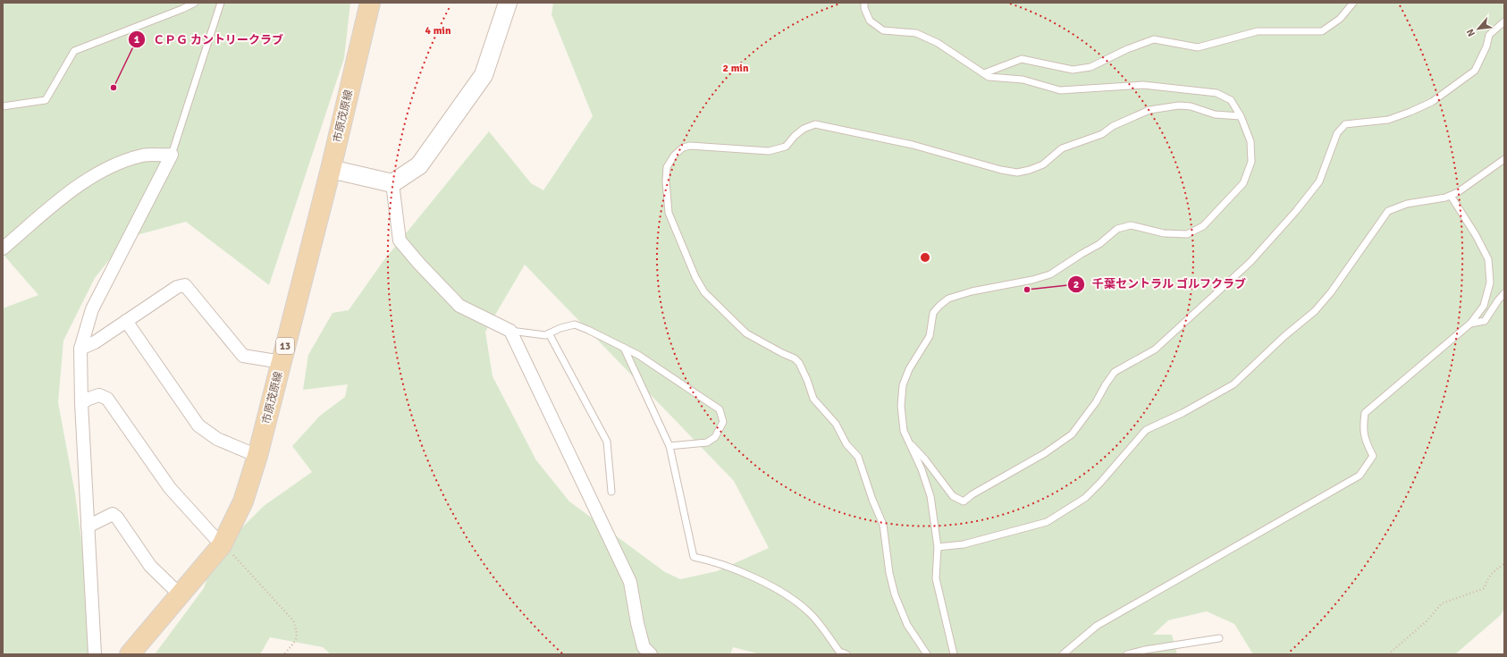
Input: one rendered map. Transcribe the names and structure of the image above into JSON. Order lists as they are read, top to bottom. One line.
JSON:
{"streets":{"main road":["市原茂原線","13"]},"places":["ＣＰＧ カントリークラブ","千葉セントラル ゴルフクラブ"],"north":"bottom left","rings":["4 min","2 min"]}
